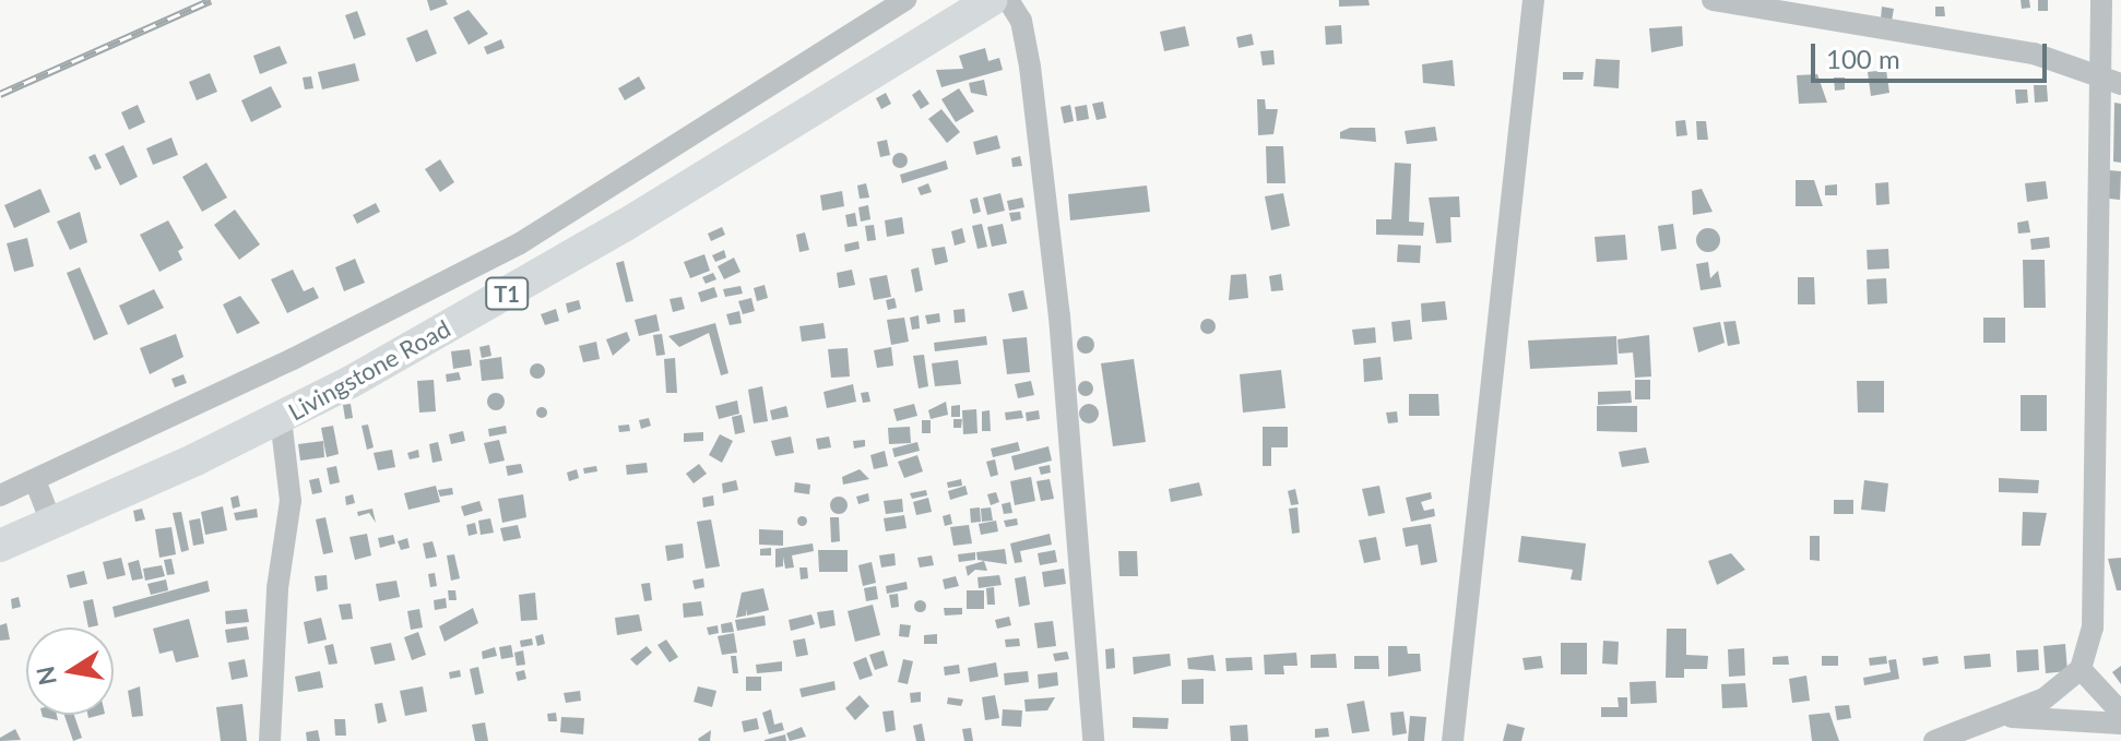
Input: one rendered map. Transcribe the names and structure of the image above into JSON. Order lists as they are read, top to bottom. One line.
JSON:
{"streets":{"highway":["T1","Livingstone Road"]},"scale_bar":"100 m","north":"left"}
